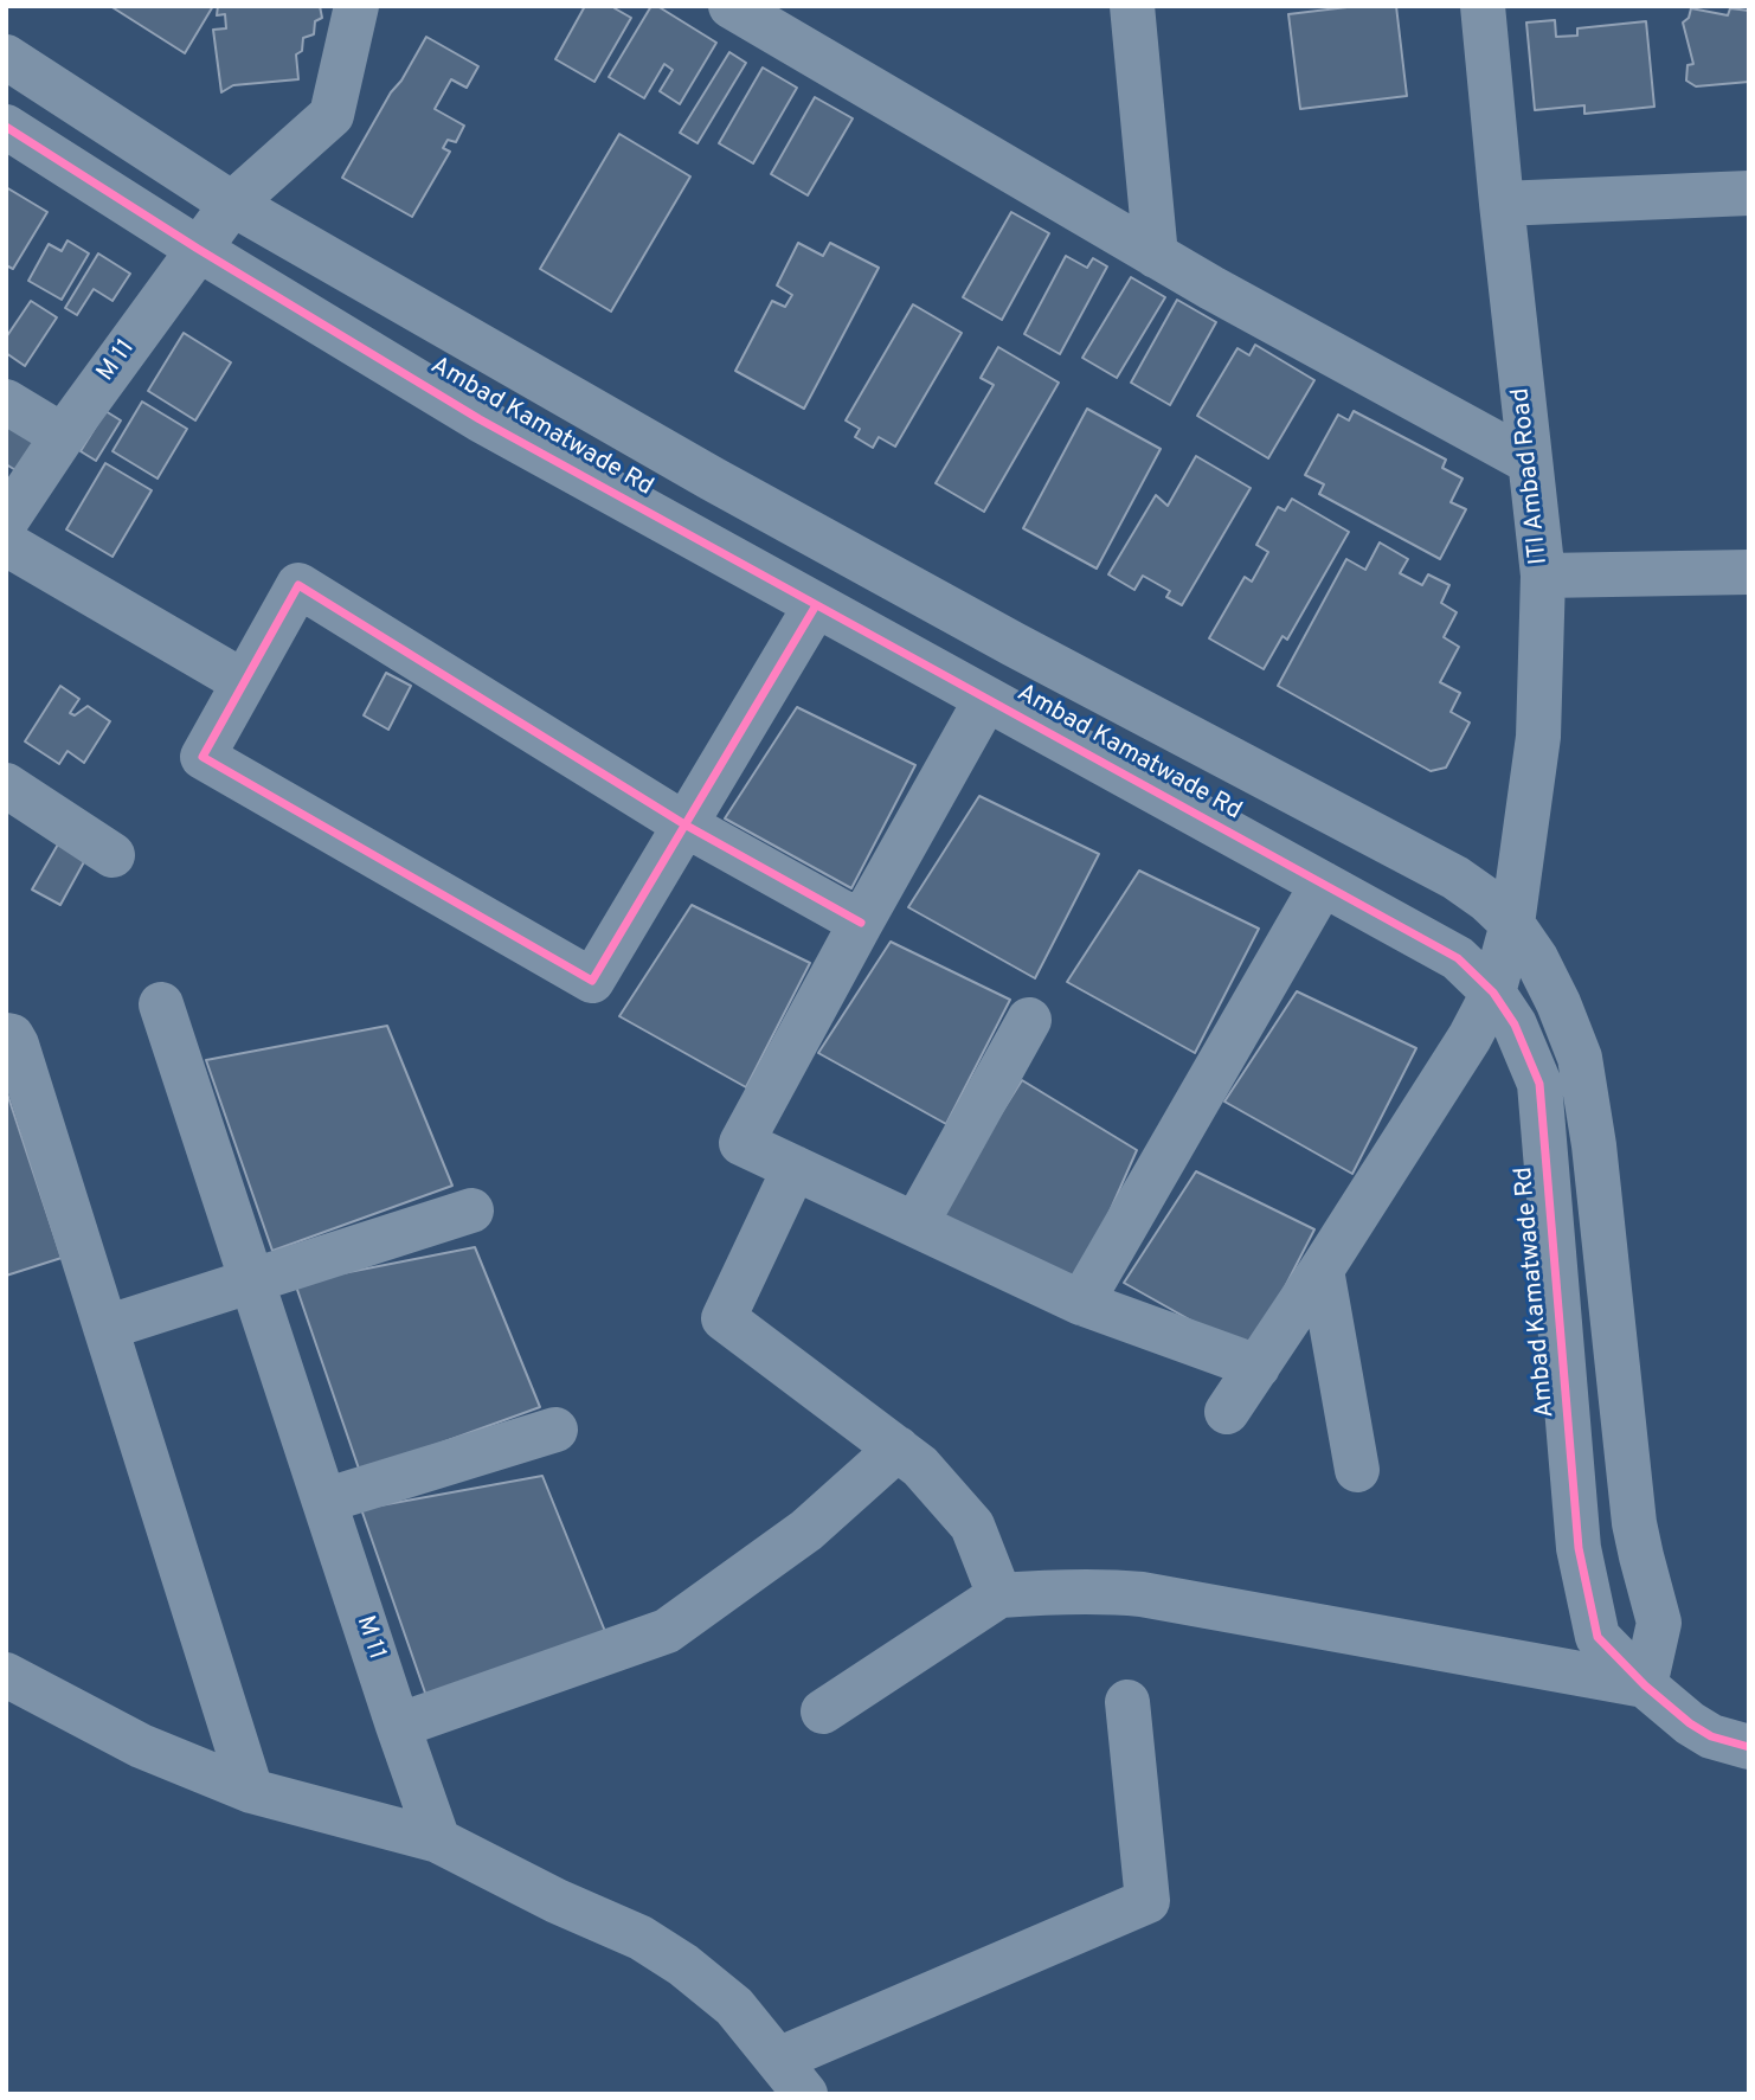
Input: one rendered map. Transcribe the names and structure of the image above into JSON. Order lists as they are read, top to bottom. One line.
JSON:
{"streets":{"street":["M 11","Ambad Kamatwade Rd","ITI Ambad Road"]},"crossings":[["M 11","Ambad Kamatwade Rd"],["Ambad Kamatwade Rd","ITI Ambad Road"]]}
